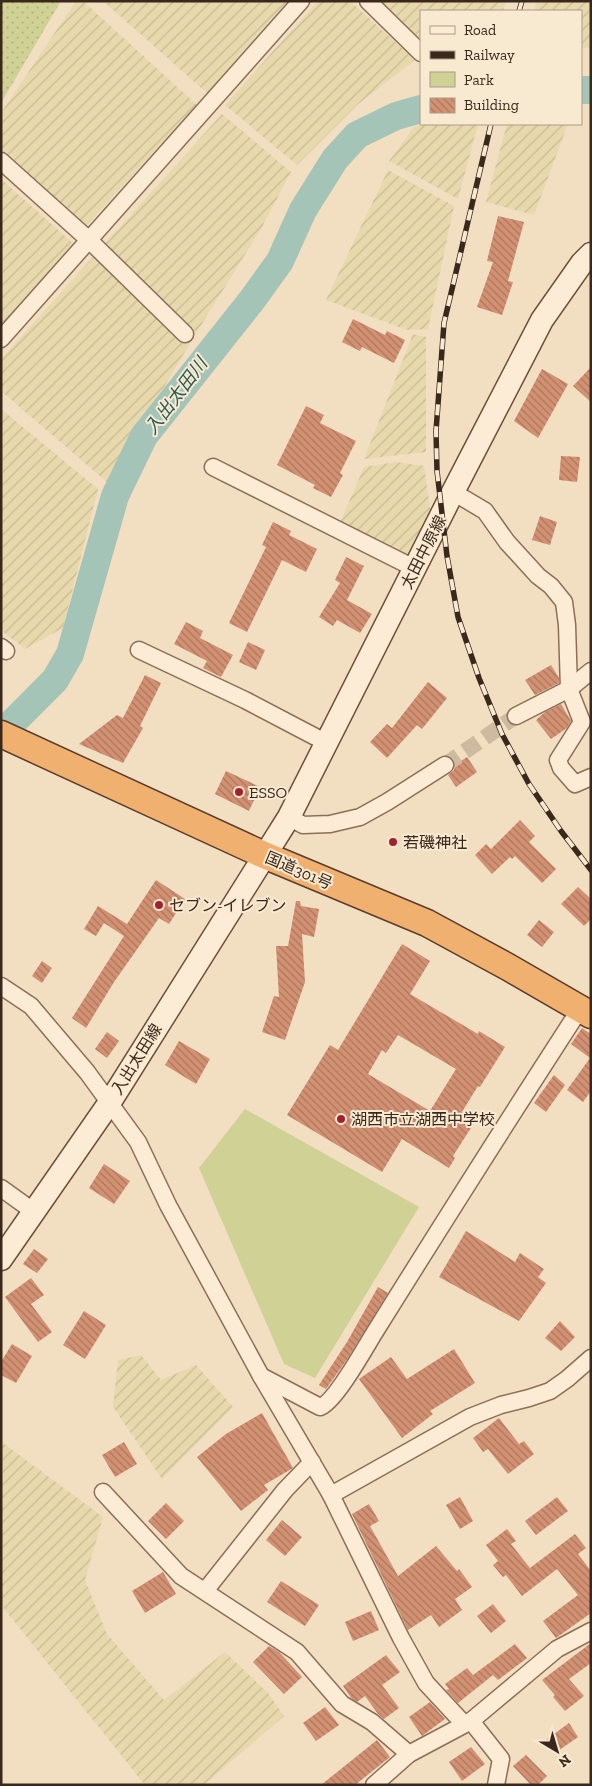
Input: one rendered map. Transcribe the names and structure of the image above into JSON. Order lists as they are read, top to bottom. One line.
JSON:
{"streets":{"highway":["国道301号"],"main road":["太田中原線","入出太田線"]},"crossings":[["太田中原線","国道301号"],["太田中原線","入出太田線"],["国道301号","入出太田線"]],"water":["入出太田川"],"places":["ESSO","若磯神社","セブン-イレブン","湖西市立湖西中学校"],"legend":["Road","Railway","Park","Building"],"north":"bottom right"}
